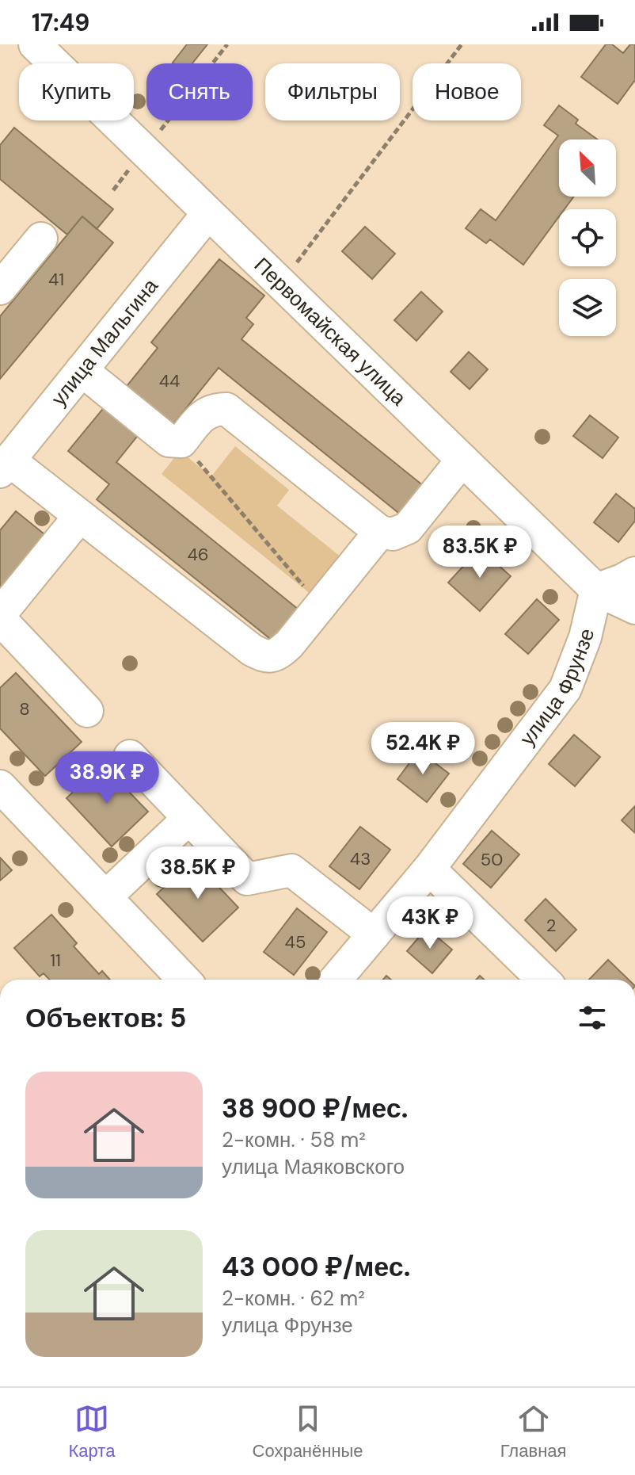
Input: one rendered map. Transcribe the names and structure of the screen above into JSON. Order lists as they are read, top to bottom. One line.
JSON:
{"streets":{"street":["Первомайская улица","улица Мальгина","улица Фрунзе"]},"crossings":[["Первомайская улица","улица Мальгина"],["Первомайская улица","улица Фрунзе"]],"house_numbers":["41","44","46","8","43","50","2","45","11"],"north":"top left","page":{"status":"17:49","chip":["Купить","Снять","Фильтры","Новое"],"price":["83.5K ₽","52.4K ₽","38.9K ₽","38.5K ₽","43K ₽"],"heading":"Объектов: 5","list":[{"name":"38 900 ₽/мес.","note":"2-комн. · 58 m² · улица Маяковского"},{"name":"43 000 ₽/мес.","note":"2-комн. · 62 m² · улица Фрунзе"}],"tabs":["Карта","Сохранённые","Главная"]}}
